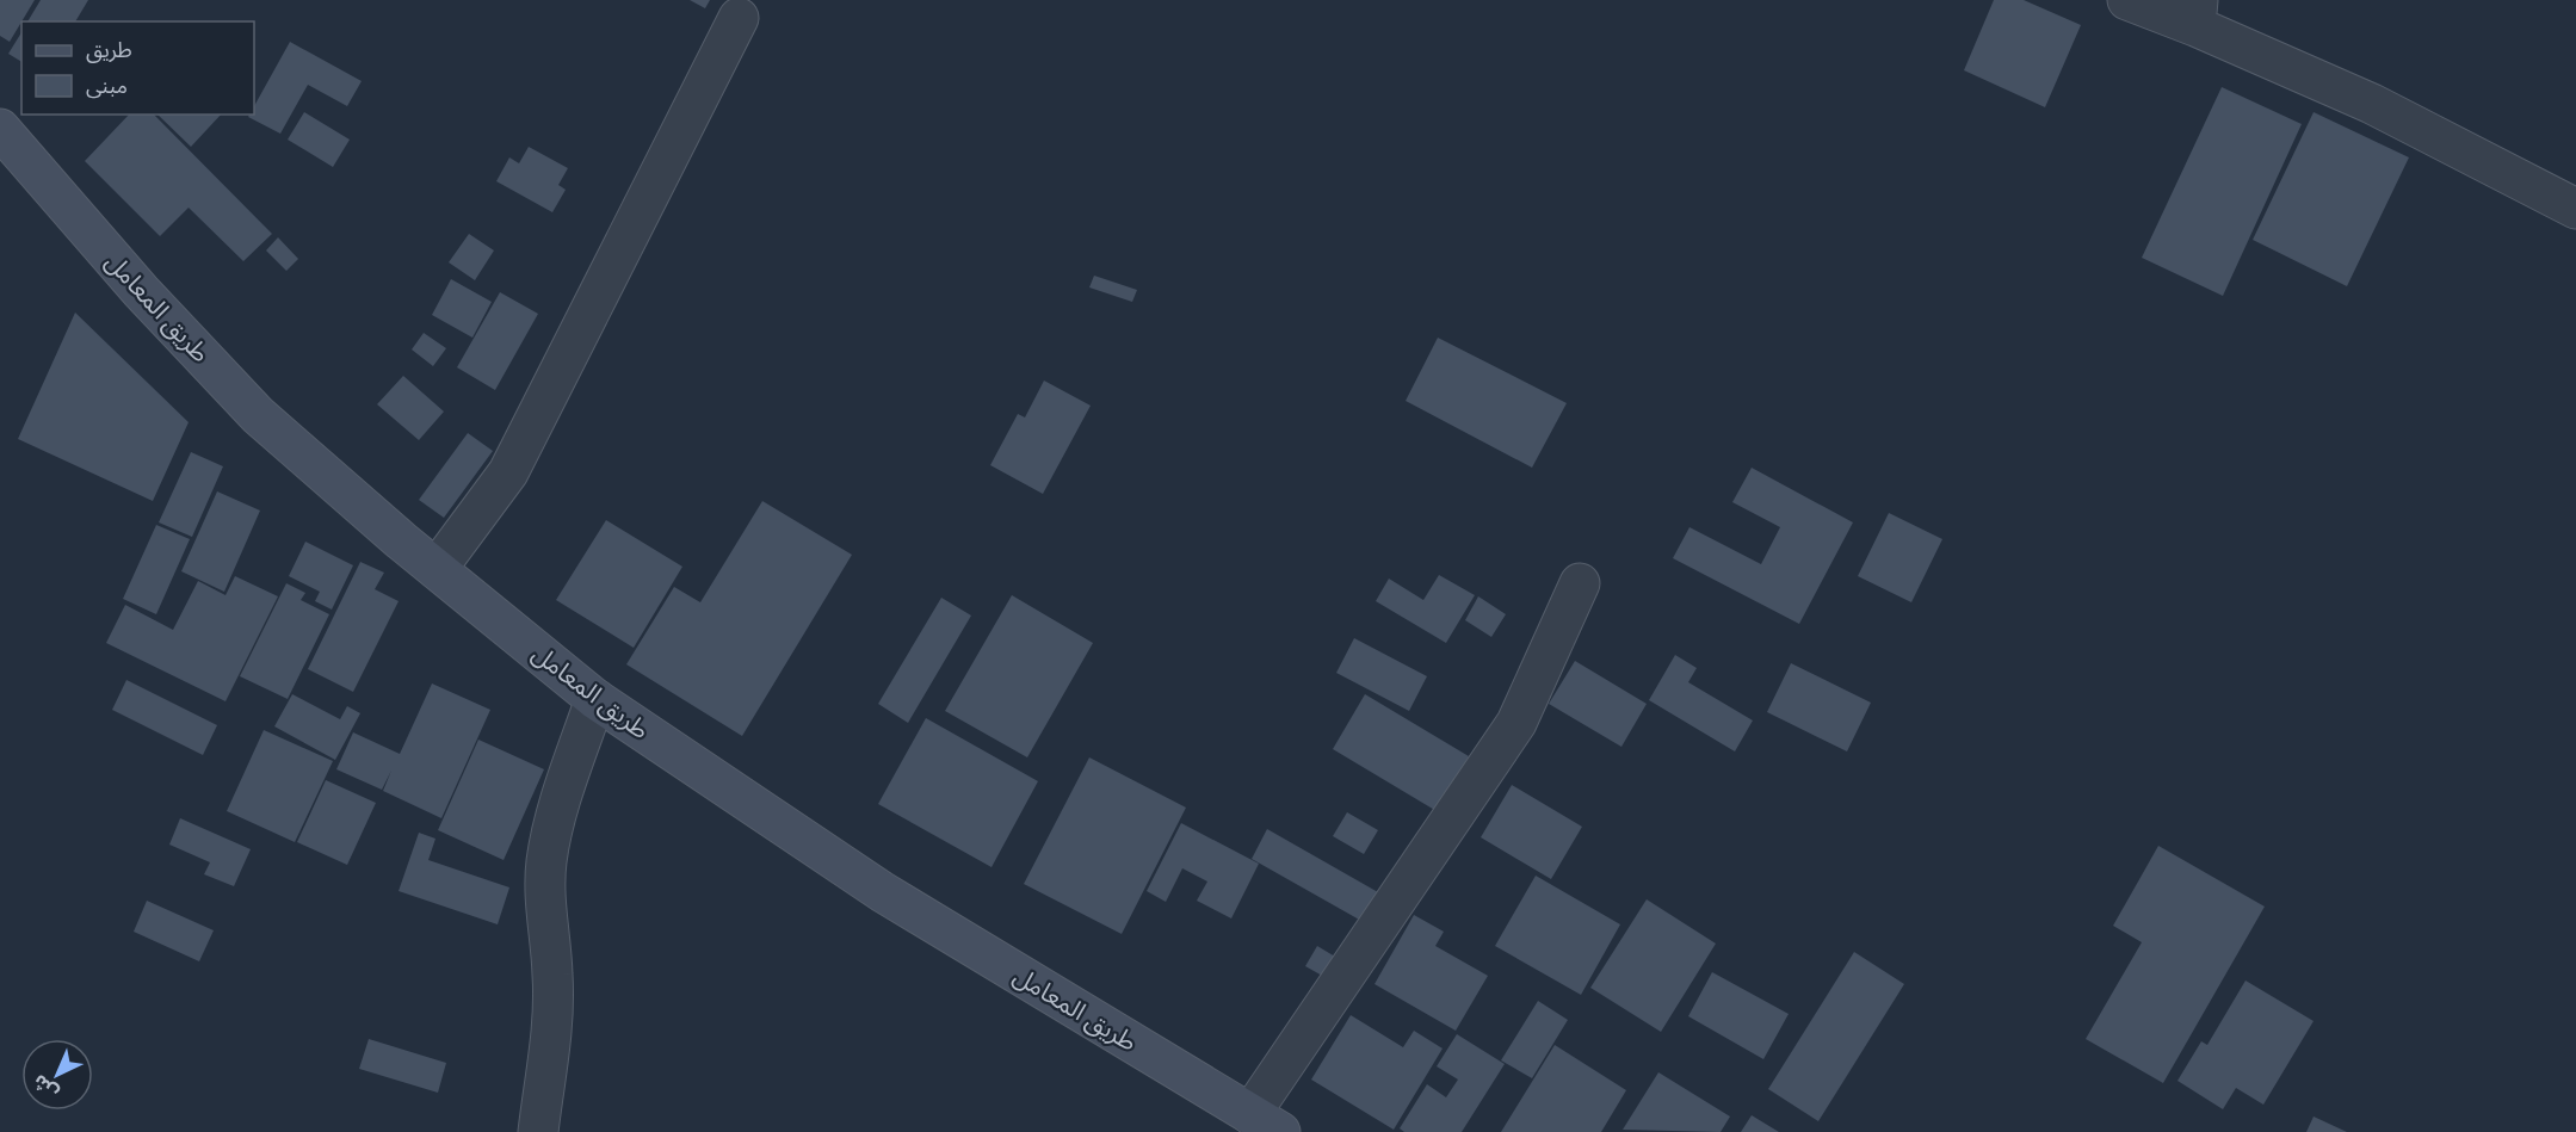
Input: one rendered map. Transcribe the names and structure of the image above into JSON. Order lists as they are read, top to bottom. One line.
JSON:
{"streets":{"main road":["طريق المعامل"]},"legend":["طريق","مبنى"],"north":"bottom left"}
